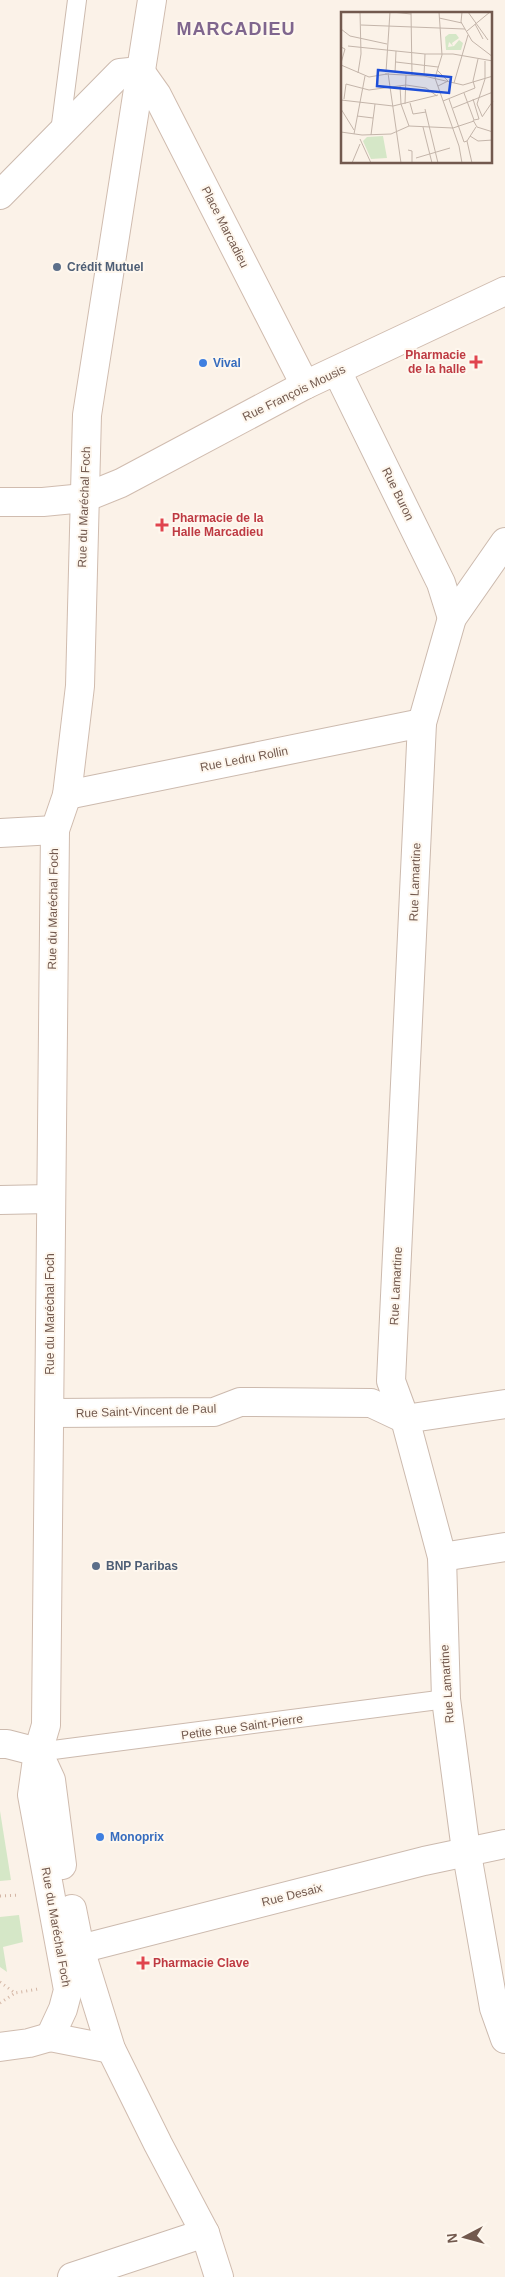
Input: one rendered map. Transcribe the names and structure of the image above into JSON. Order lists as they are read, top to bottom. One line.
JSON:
{"streets":{"street":["Place Marcadieu","Rue François Mousis","Rue Buron","Rue du Maréchal Foch","Rue Ledru Rollin","Rue Lamartine","Rue Saint-Vincent de Paul","Rue Desaix"],"lane":["Petite Rue Saint-Pierre"]},"crossings":[["Place Marcadieu","Rue François Mousis"],["Place Marcadieu","Rue du Maréchal Foch"],["Rue François Mousis","Rue Buron"],["Rue François Mousis","Rue du Maréchal Foch"],["Rue Buron","Rue Lamartine"],["Rue du Maréchal Foch","Rue Ledru Rollin"],["Rue du Maréchal Foch","Rue Saint-Vincent de Paul"],["Rue du Maréchal Foch","Petite Rue Saint-Pierre"],["Rue du Maréchal Foch","Rue Desaix"],["Rue Ledru Rollin","Rue Lamartine"],["Rue Lamartine","Rue Saint-Vincent de Paul"],["Rue Lamartine","Petite Rue Saint-Pierre"],["Rue Lamartine","Rue Desaix"]],"districts":["MARCADIEU"],"places":{"other":["Crédit Mutuel","Vival","BNP Paribas","Monoprix"],"health":["Pharmacie de la halle","Pharmacie de la Halle Marcadieu","Pharmacie Clave"]},"north":"left"}
